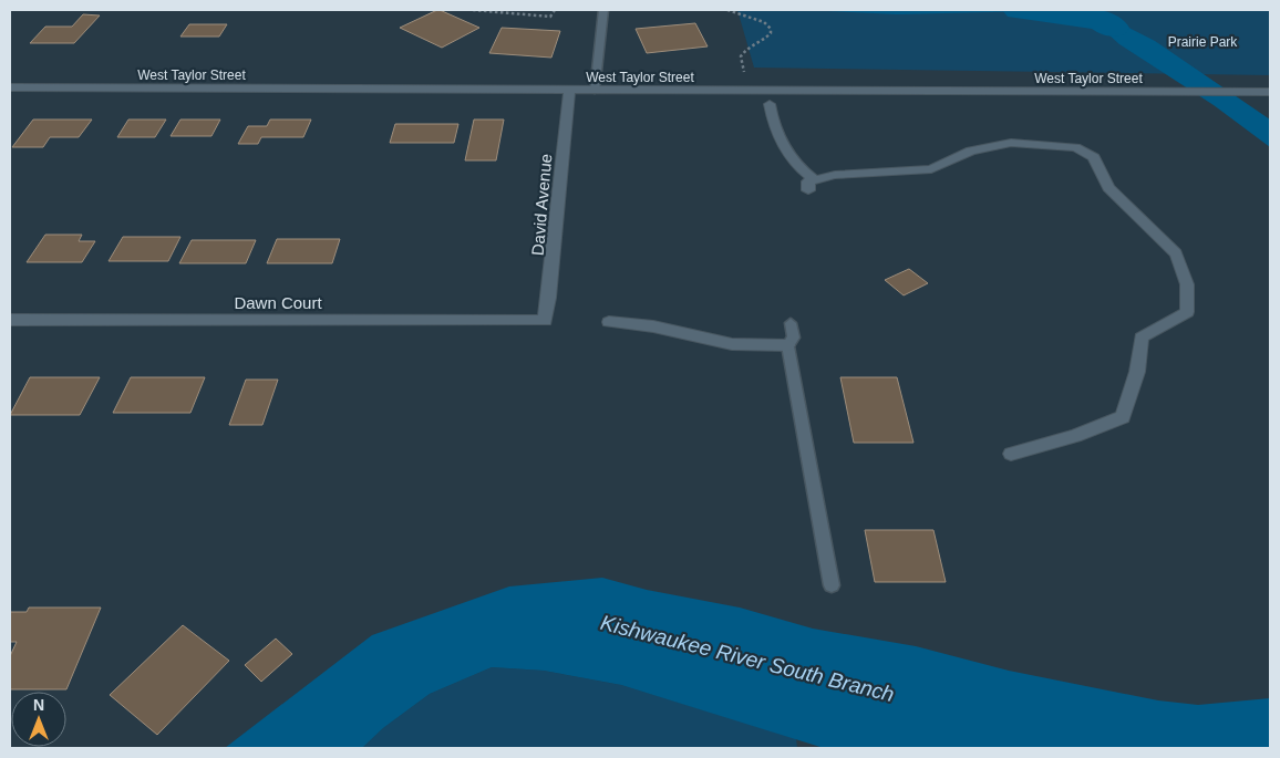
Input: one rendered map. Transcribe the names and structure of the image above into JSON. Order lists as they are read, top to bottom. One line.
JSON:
{"streets":{"street":["West Taylor Street","David Avenue","Dawn Court"]},"crossings":[["West Taylor Street","David Avenue"],["David Avenue","Dawn Court"]],"water":["Kishwaukee River South Branch"],"parks":["Prairie Park"],"north":"top"}
